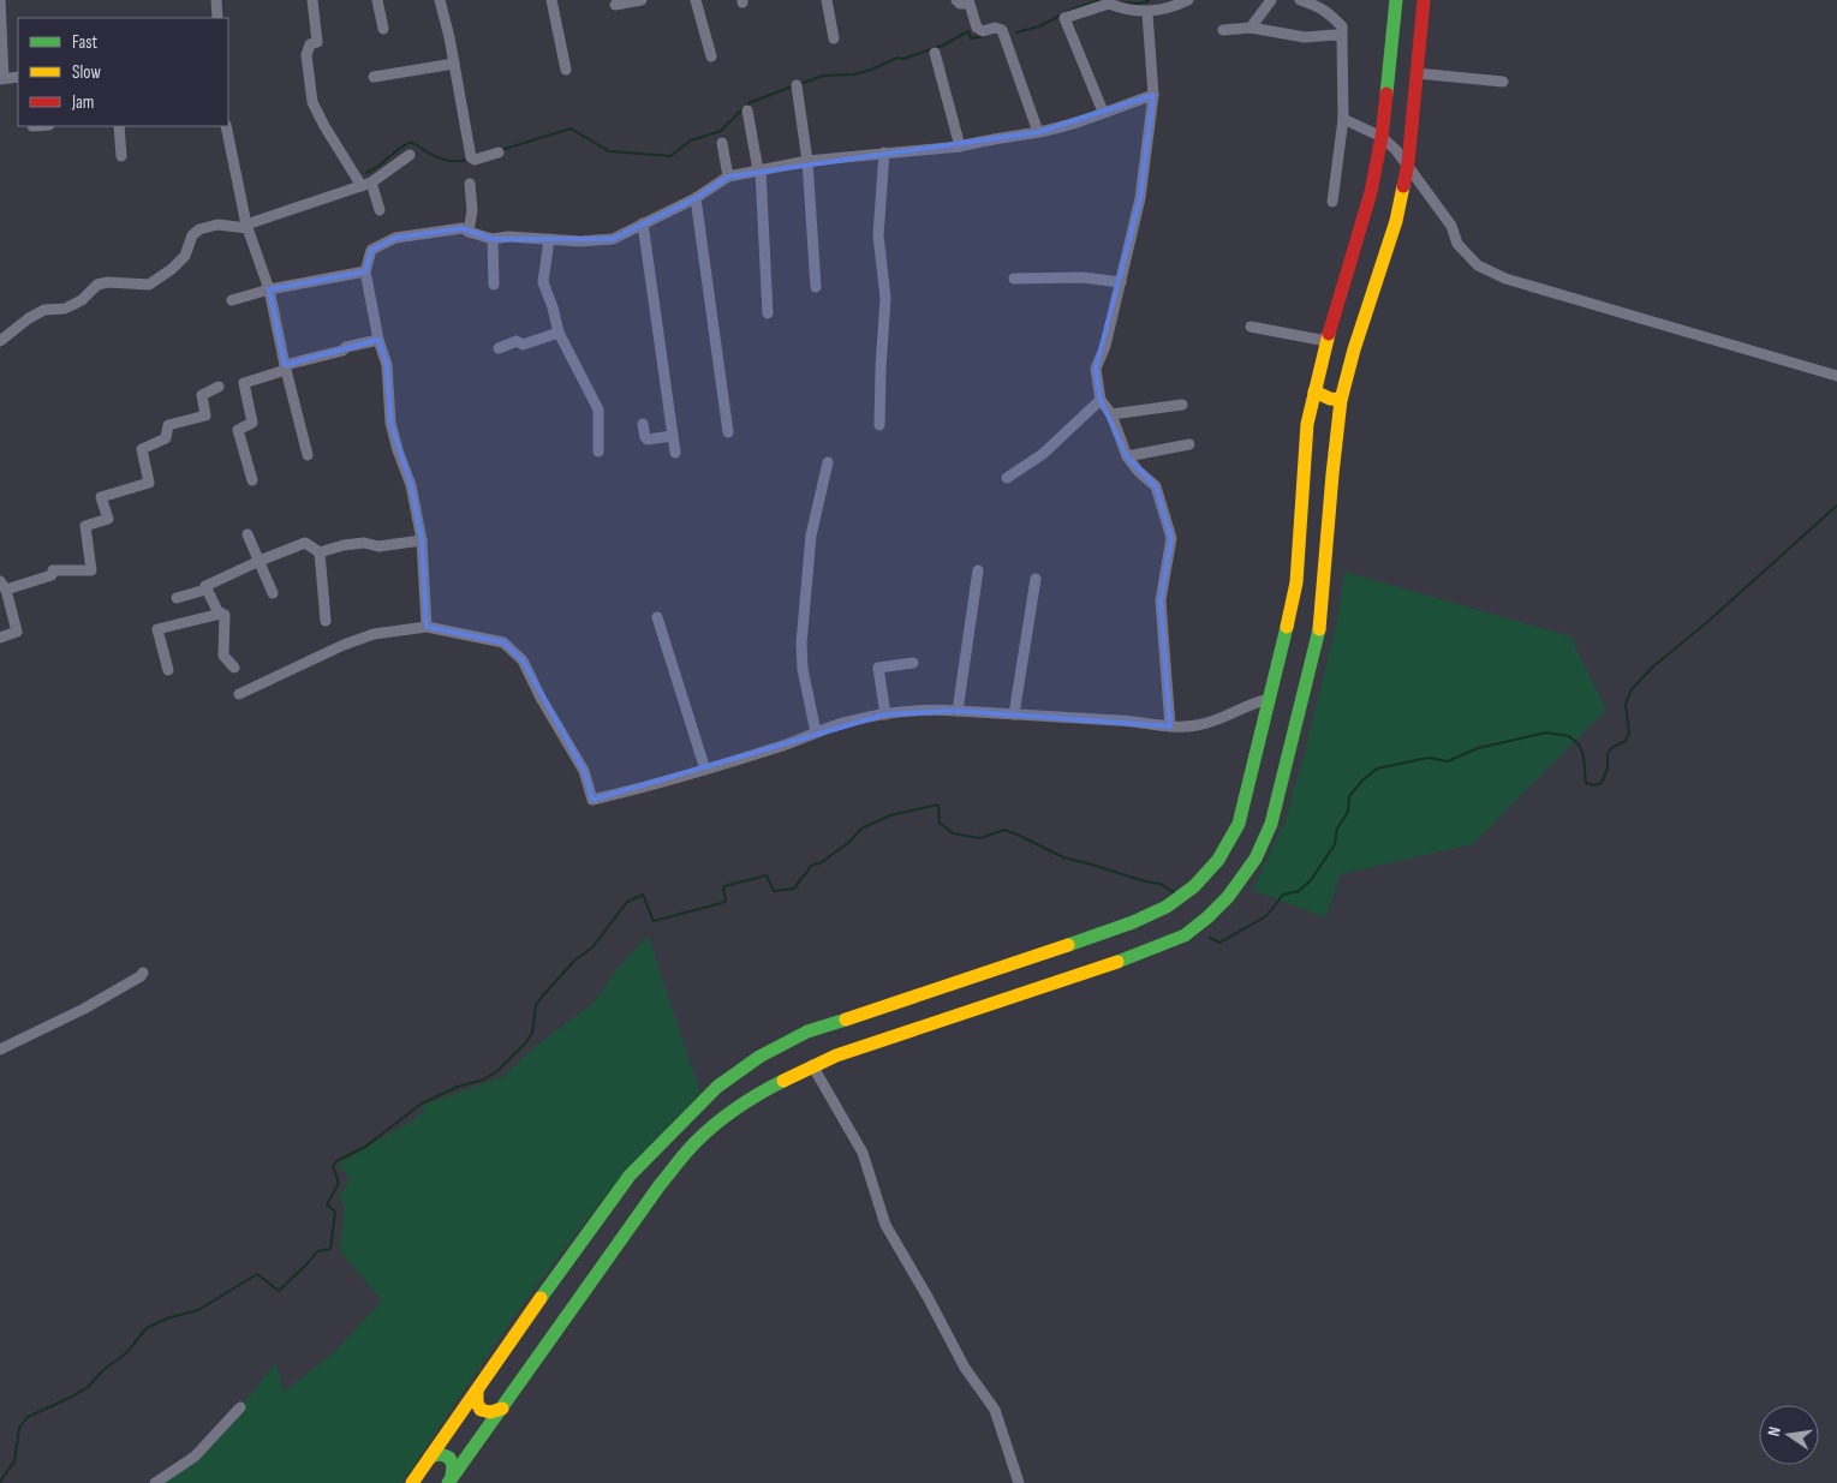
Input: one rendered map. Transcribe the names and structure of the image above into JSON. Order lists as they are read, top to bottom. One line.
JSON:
{"legend":["Fast","Slow","Jam"],"north":"left"}
